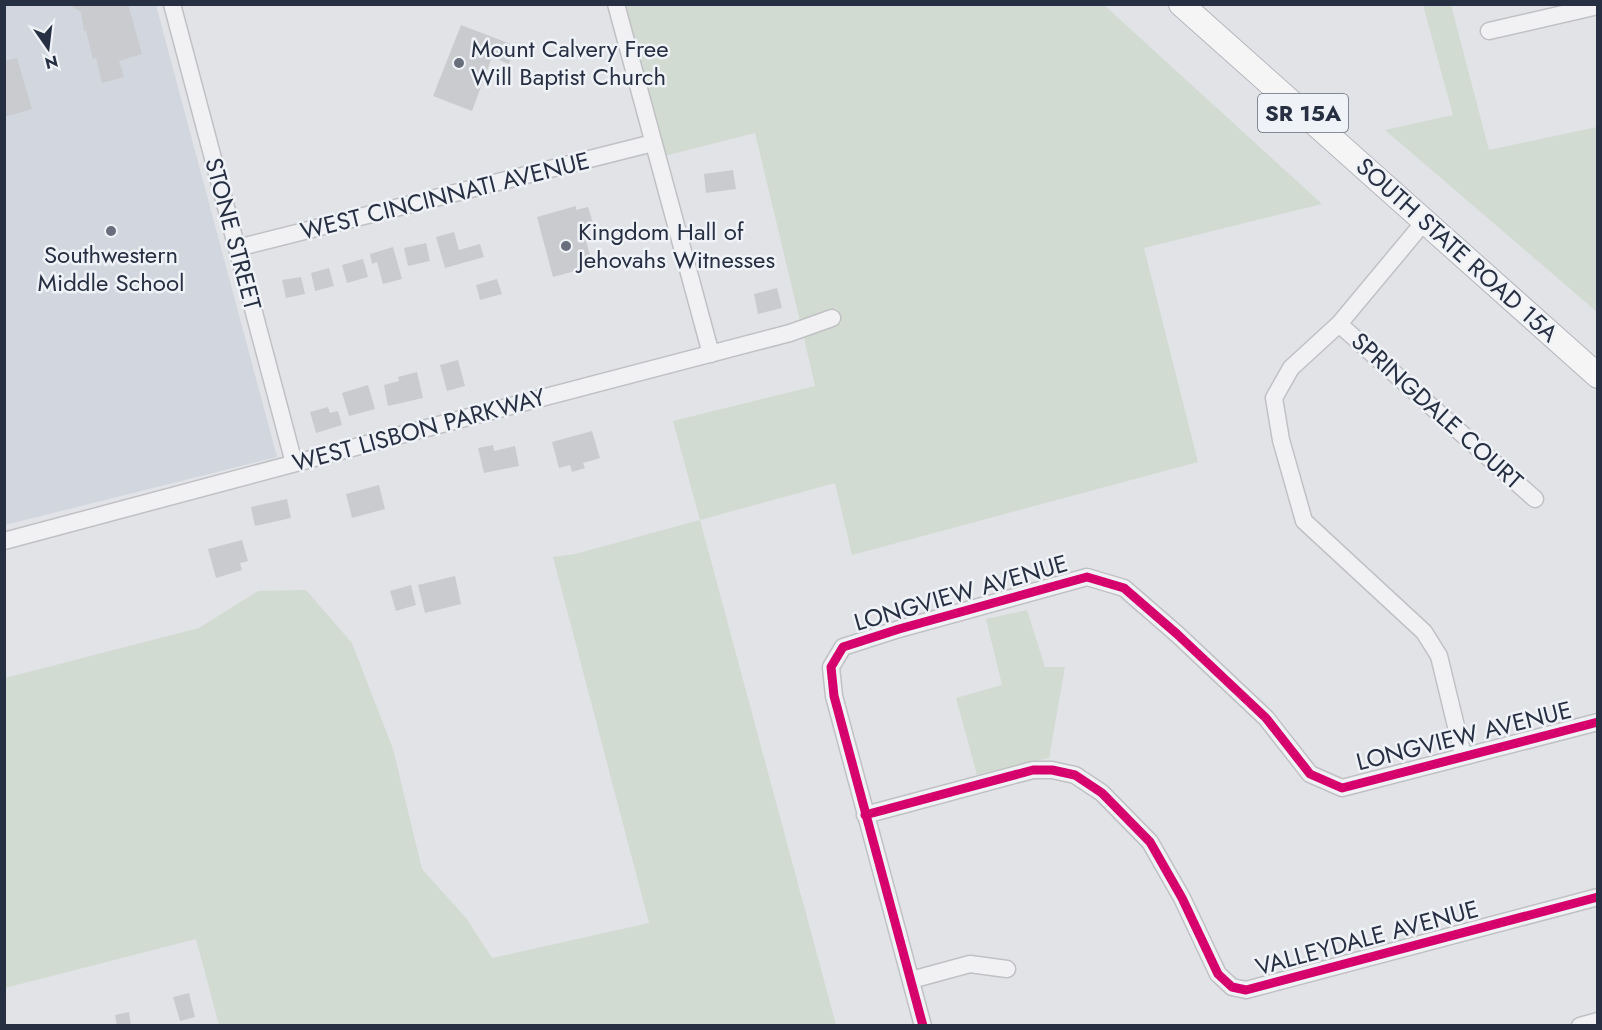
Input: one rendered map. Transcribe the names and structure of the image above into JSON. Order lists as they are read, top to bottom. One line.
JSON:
{"streets":{"highway":["SR 15A","SOUTH STATE ROAD 15A"],"street":["WEST CINCINNATI AVENUE","STONE STREET","SPRINGDALE COURT","WEST LISBON PARKWAY","LONGVIEW AVENUE","VALLEYDALE AVENUE"]},"crossings":[["WEST CINCINNATI AVENUE","STONE STREET"],["STONE STREET","WEST LISBON PARKWAY"],["LONGVIEW AVENUE","VALLEYDALE AVENUE"]],"places":["Mount Calvery Free Will Baptist Church","Southwestern Middle School","Kingdom Hall of Jehovahs Witnesses"],"north":"bottom"}
